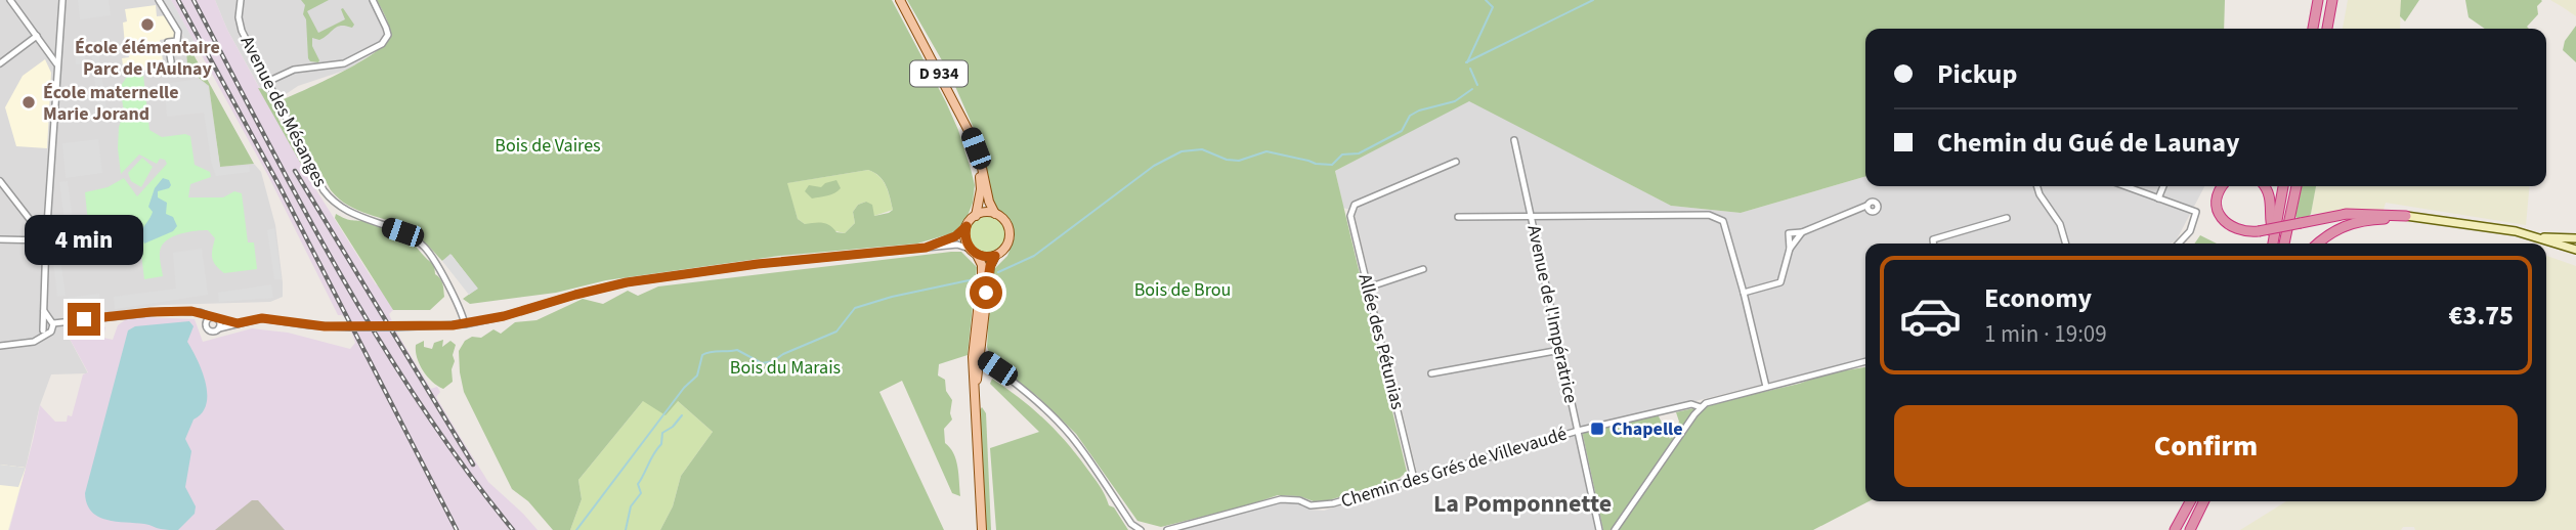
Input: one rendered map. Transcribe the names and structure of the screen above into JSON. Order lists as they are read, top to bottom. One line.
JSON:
{"streets":{"main road":["D 934"],"street":["Avenue des Mésanges","Avenue de l'Impératrice","Allée des Pétunias","Chemin des Grés de Villevaudé"]},"crossings":[["Avenue de l'Impératrice","Chemin des Grés de Villevaudé"],["Allée des Pétunias","Chemin des Grés de Villevaudé"]],"districts":["La Pomponnette"],"parks":["Bois de Vaires","Bois de Brou","Bois du Marais"],"places":{"other":["École élémentaire Parc de l'Aulnay","École maternelle Marie Jorand"],"transit":["Chapelle"]},"page":{"banner":["Pickup","Chemin du Gué de Launay"],"bubble":"4 min","list":[{"name":"Economy","note":"1 min · 19:09","value":"€3.75"}],"buttons":"Confirm"}}
